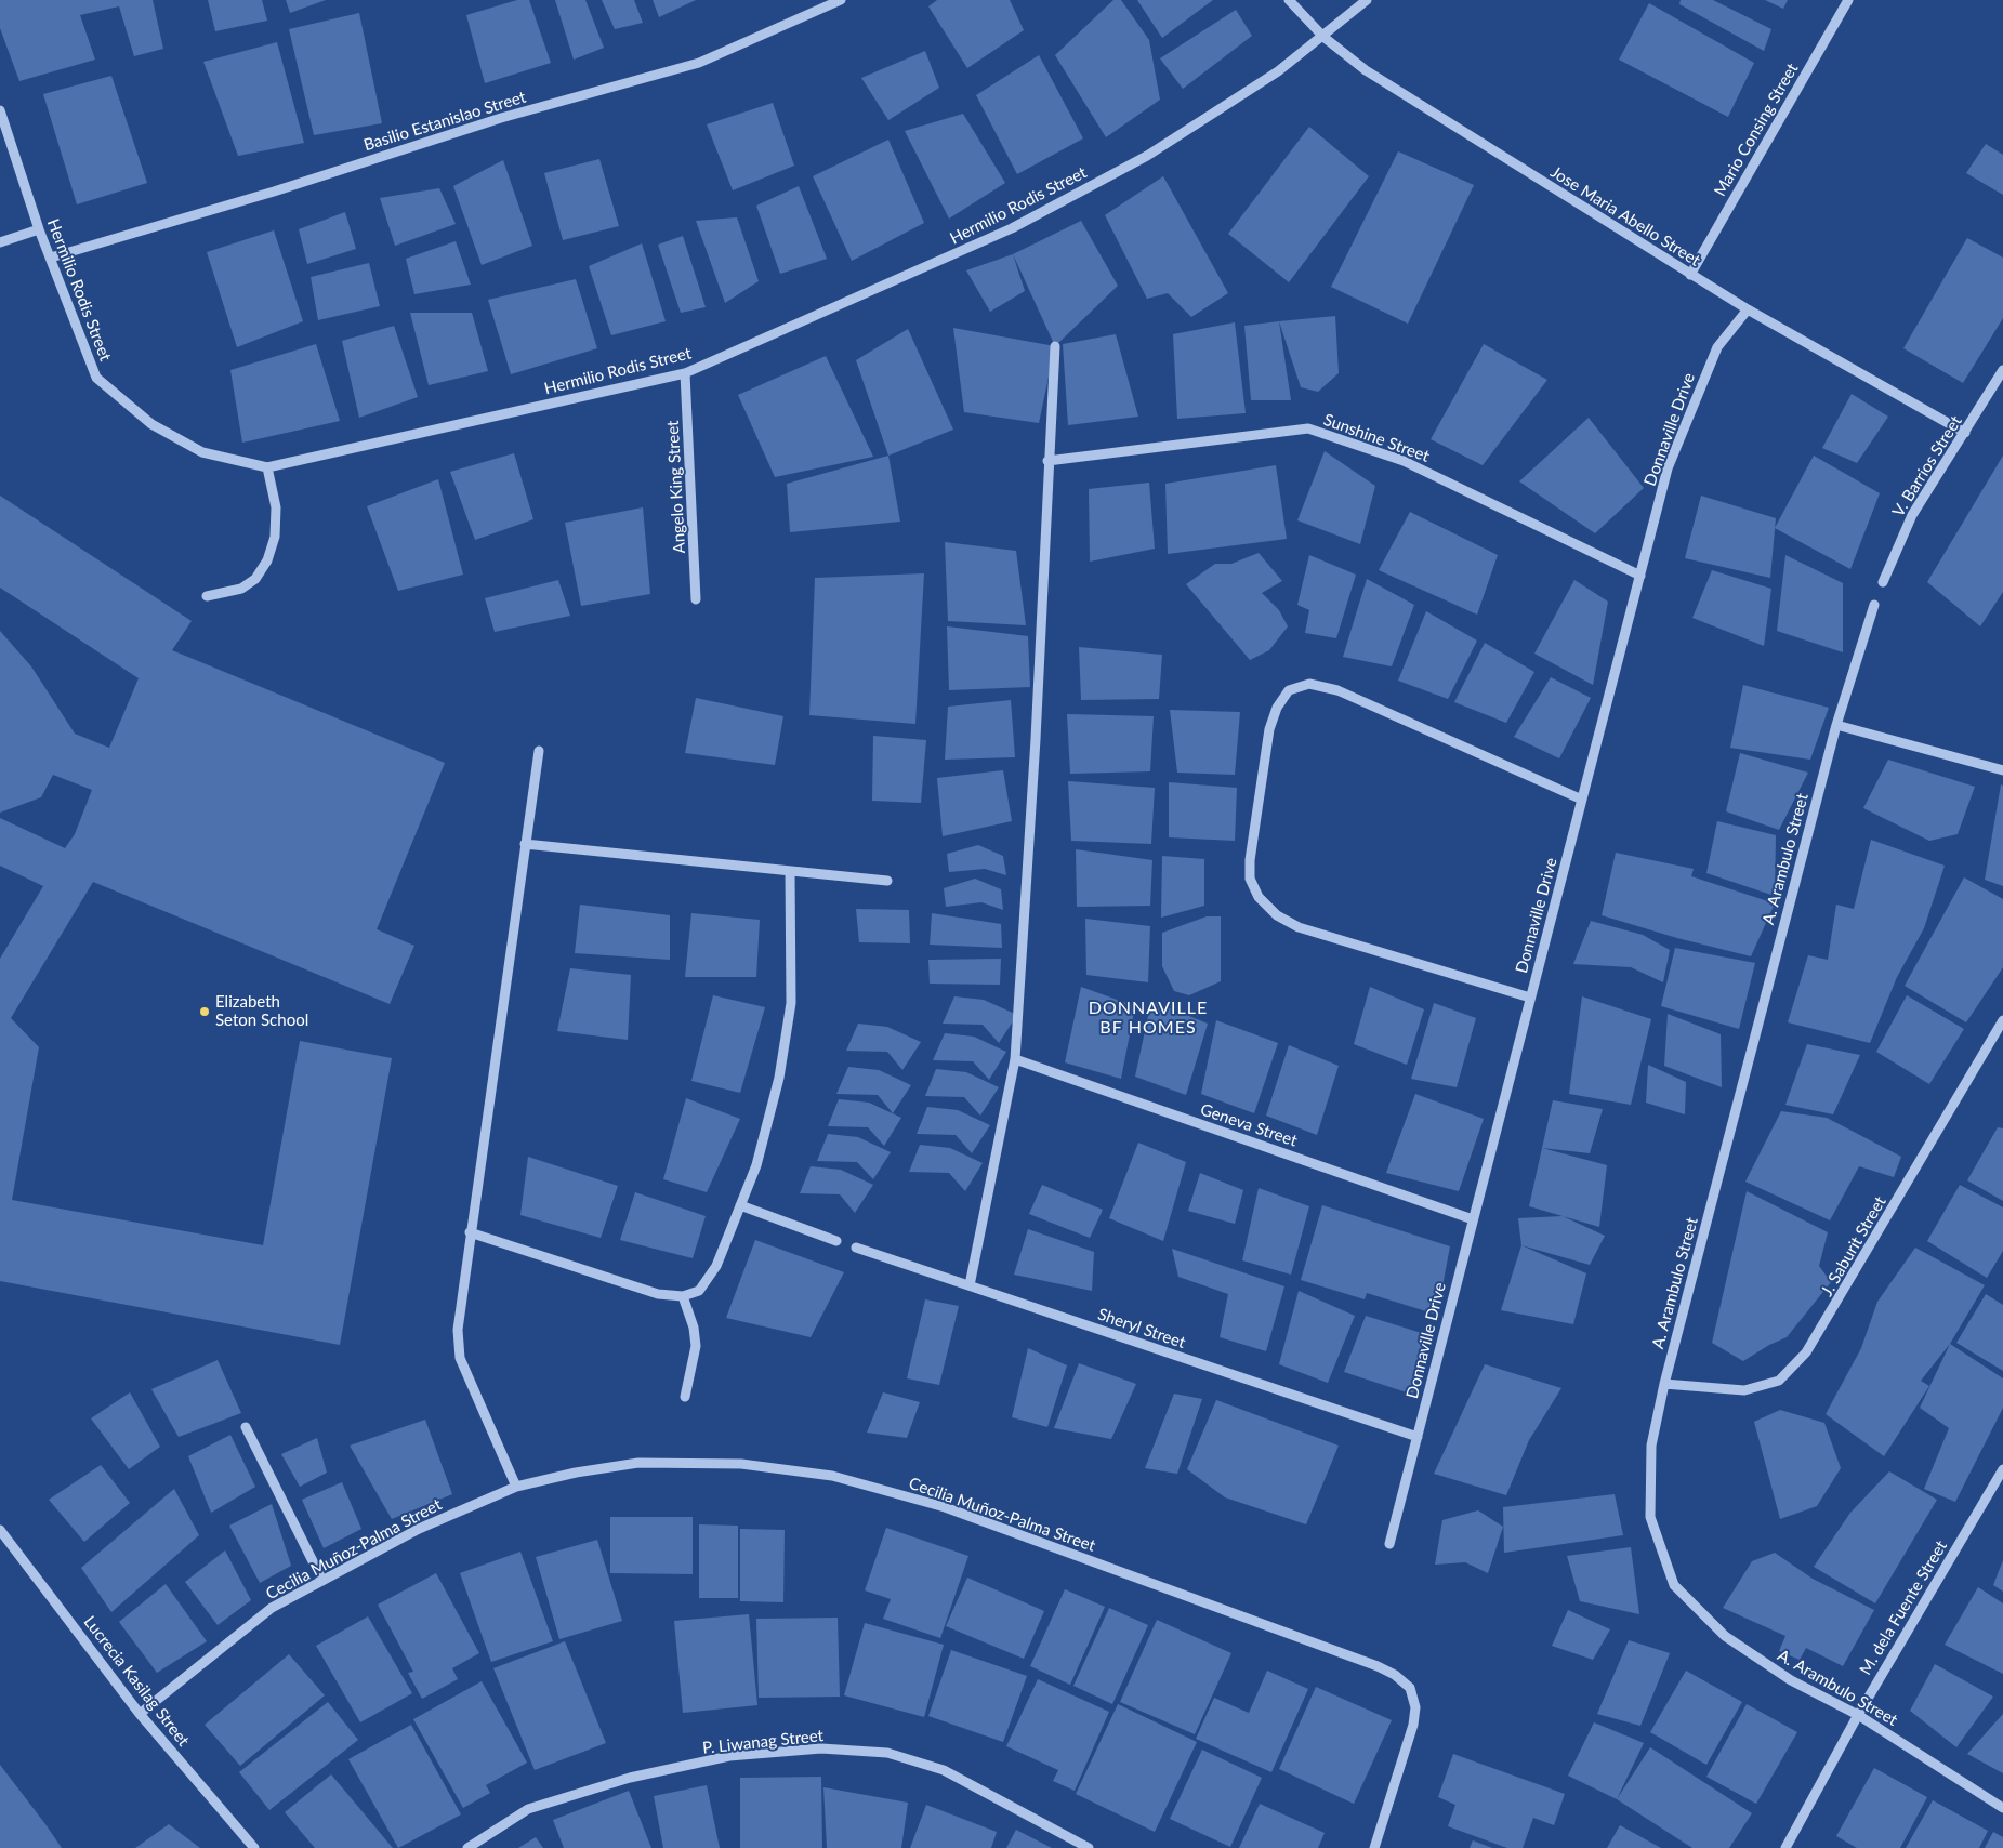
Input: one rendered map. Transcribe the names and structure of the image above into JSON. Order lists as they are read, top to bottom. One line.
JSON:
{"streets":{"street":["Basilio Estanislao Street","Mario Consing Street","Hermilio Rodis Street","Jose Maria Abello Street","Donnaville Drive","Sunshine Street","V. Barrios Street","Angelo King Street","A. Arambulo Street","Geneva Street","J. Saburit Street","Sheryl Street","Cecilia Muñoz-Palma Street","M. dela Fuente Street","Lucrecia Kasilag Street","P. Liwanag Street"]},"crossings":[["Basilio Estanislao Street","Hermilio Rodis Street"],["Mario Consing Street","Jose Maria Abello Street"],["Hermilio Rodis Street","Jose Maria Abello Street"],["Hermilio Rodis Street","Angelo King Street"],["Jose Maria Abello Street","Donnaville Drive"],["Jose Maria Abello Street","V. Barrios Street"],["Donnaville Drive","Sunshine Street"],["Donnaville Drive","Geneva Street"],["Donnaville Drive","Sheryl Street"],["A. Arambulo Street","J. Saburit Street"],["A. Arambulo Street","M. dela Fuente Street"],["Cecilia Muñoz-Palma Street","Lucrecia Kasilag Street"]],"districts":["DONNAVILLE BF HOMES"],"places":["Elizabeth Seton School"]}
